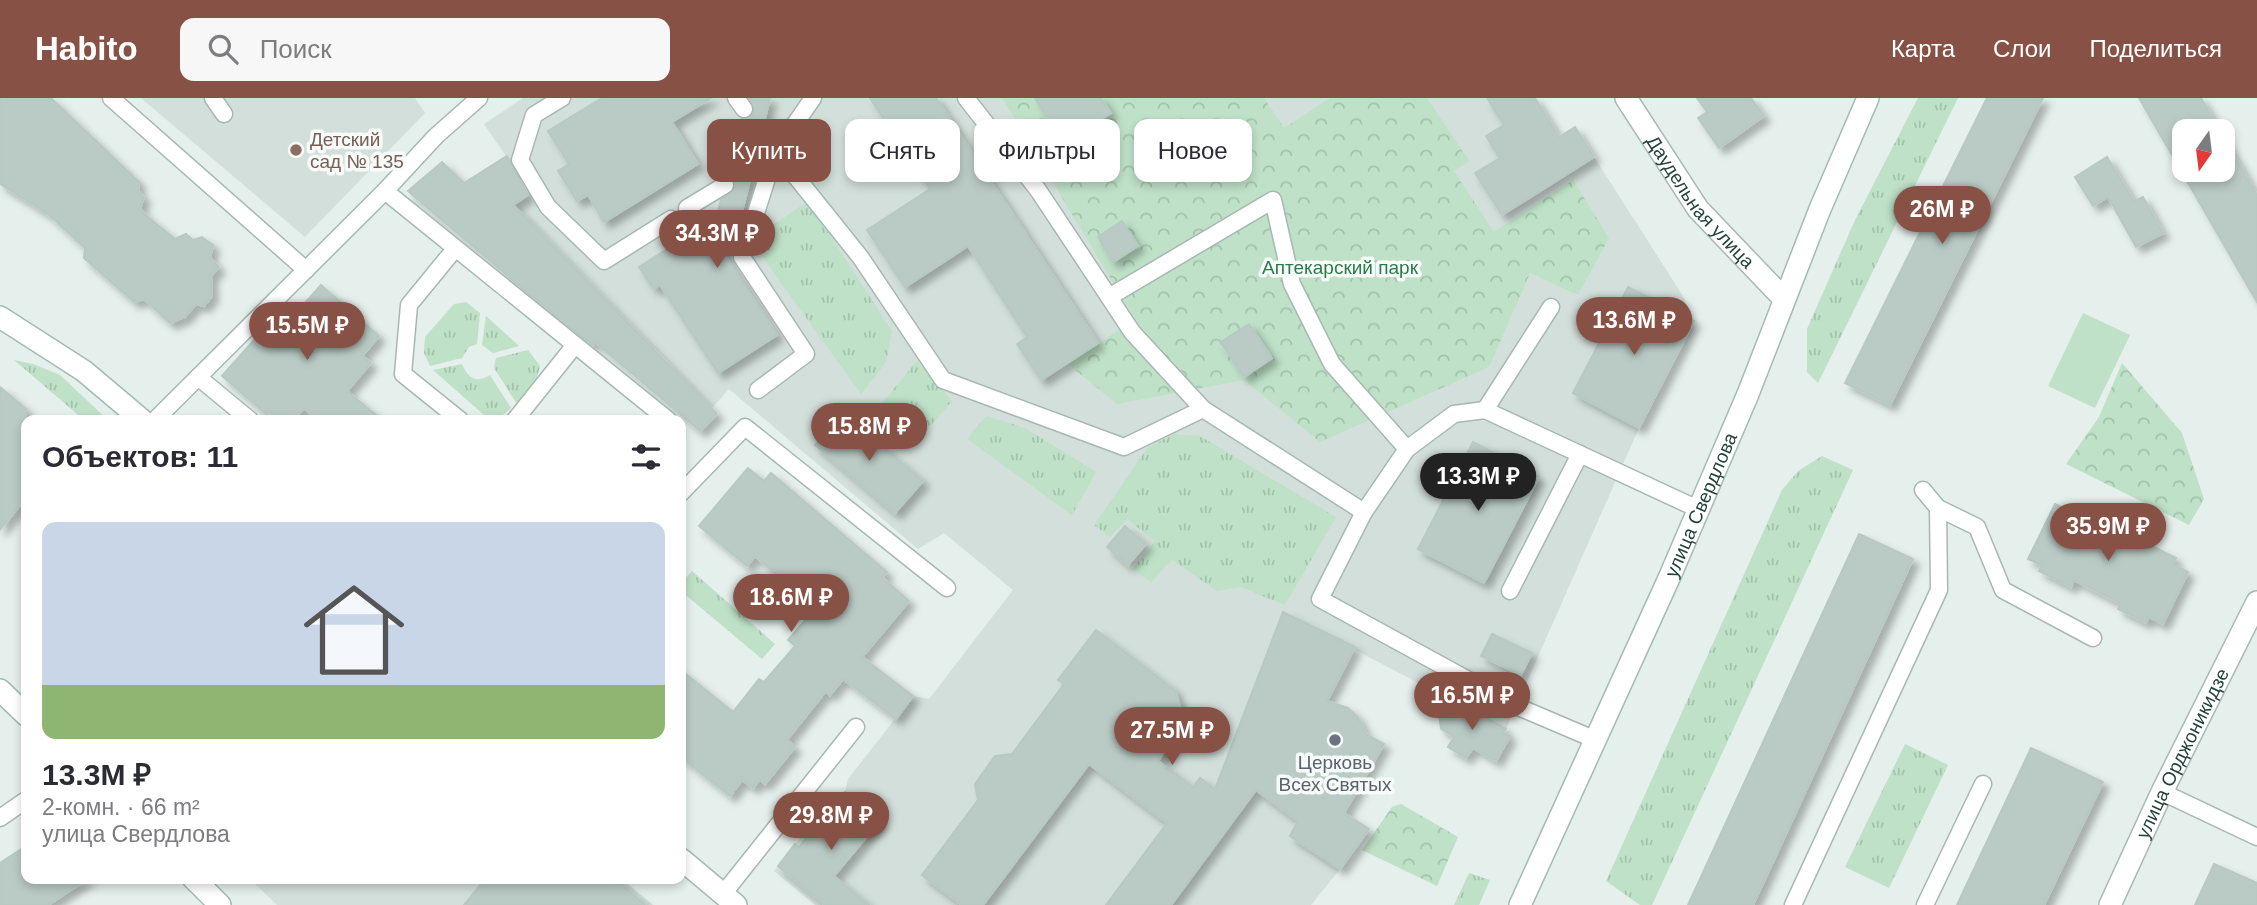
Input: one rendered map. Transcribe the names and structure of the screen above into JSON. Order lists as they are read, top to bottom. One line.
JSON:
{"streets":{"street":["Даудельная улица","улица Свердлова","улица Орджоникидзе"]},"crossings":[["Даудельная улица","улица Свердлова"]],"parks":["Аптекарский парк"],"places":["Детский сад № 135","Церковь Всех Святых"],"north":"bottom","page":{"header":"Habito","search":"Поиск","nav":["Карта","Слои","Поделиться"],"chip":["Купить","Снять","Фильтры","Новое"],"price":["26M ₽","34.3M ₽","13.6M ₽","15.5M ₽","15.8M ₽","13.3M ₽","35.9M ₽","18.6M ₽","16.5M ₽","27.5M ₽","29.8M ₽"],"heading":"Объектов: 11","list":[{"name":"13.3M ₽","note":"2-комн. · 66 m² · улица Свердлова"}]}}
